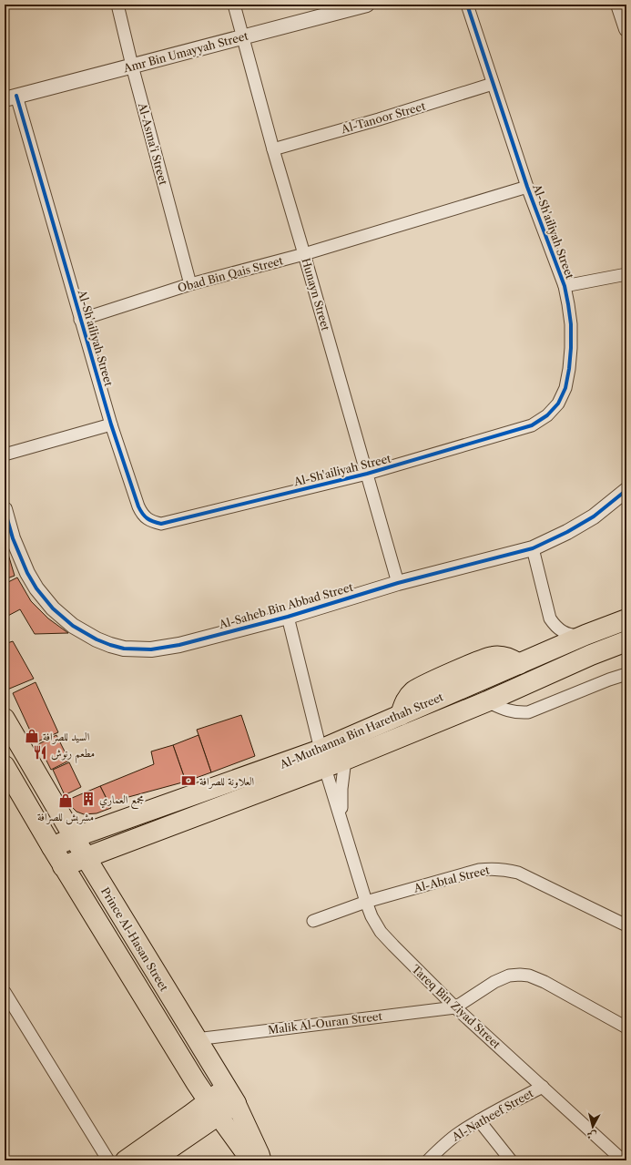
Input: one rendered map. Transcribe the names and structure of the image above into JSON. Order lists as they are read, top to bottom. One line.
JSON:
{"streets":{"highway":["Al-Muthanna Bin Harethah Street","Prince Al-Hasan Street"],"street":["Amr Bin Umayyah Street","Al-Tanoor Street","Al-Asma'i Street","Al-Sh'ailiyah Street","Obad Bin Qais Street","Hunayn Street","Al-Saheb Bin Abbad Street","Al-Abtal Street","Tareq Bin Ziyad Street","Malik Al-Ouran Street","Al-Natheef Street"]},"crossings":[["Amr Bin Umayyah Street","Al-Asma'i Street"],["Amr Bin Umayyah Street","Al-Sh'ailiyah Street"],["Amr Bin Umayyah Street","Hunayn Street"],["Al-Tanoor Street","Al-Sh'ailiyah Street"],["Al-Tanoor Street","Hunayn Street"],["Al-Asma'i Street","Obad Bin Qais Street"],["Al-Sh'ailiyah Street","Obad Bin Qais Street"],["Al-Sh'ailiyah Street","Hunayn Street"],["Obad Bin Qais Street","Hunayn Street"],["Hunayn Street","Al-Saheb Bin Abbad Street"],["Al-Saheb Bin Abbad Street","Tareq Bin Ziyad Street"],["Al-Muthanna Bin Harethah Street","Prince Al-Hasan Street"],["Al-Muthanna Bin Harethah Street","Tareq Bin Ziyad Street"],["Al-Abtal Street","Tareq Bin Ziyad Street"],["Prince Al-Hasan Street","Malik Al-Ouran Street"],["Tareq Bin Ziyad Street","Malik Al-Ouran Street"],["Tareq Bin Ziyad Street","Al-Natheef Street"]],"places":{"shop":["السيد للصرافة","مشربش للصرافة"],"restaurant":["مطعم رنوش"],"bank":["العلاونة للصرافة"],"building":["مجمع العماري"]},"north":"bottom"}
